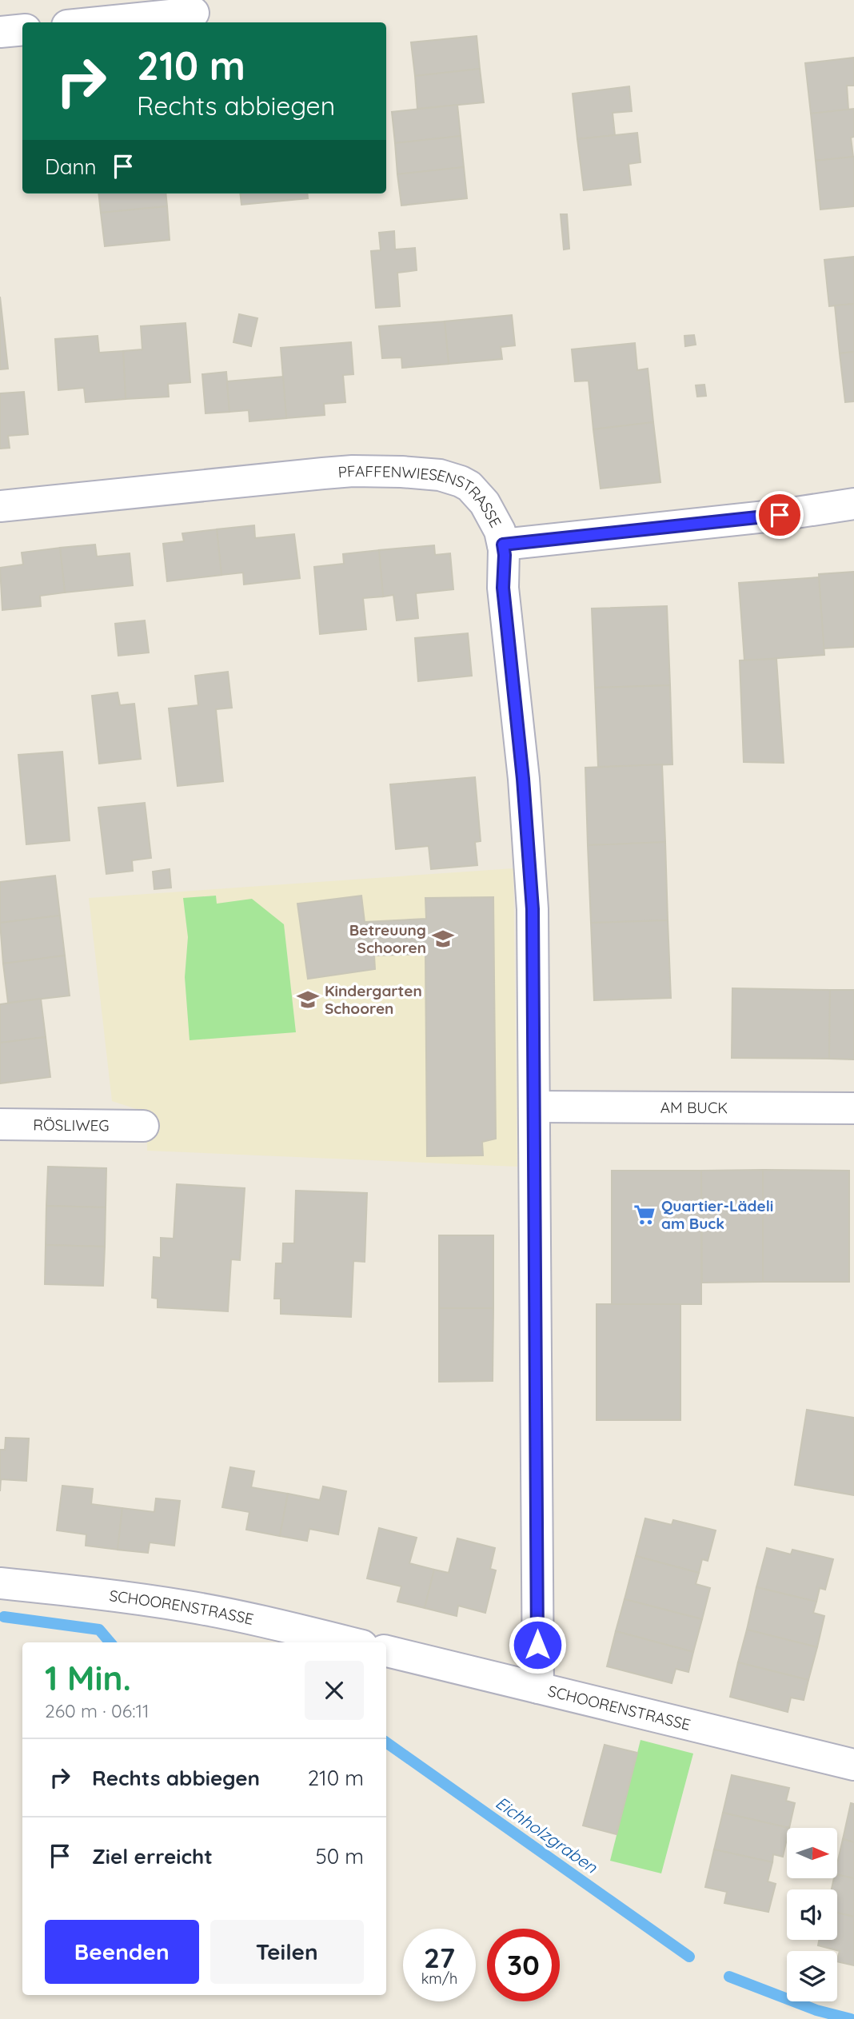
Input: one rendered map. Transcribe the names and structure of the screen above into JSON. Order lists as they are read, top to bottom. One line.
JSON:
{"streets":{"street":["PFAFFENWIESENSTRASSE","AM BUCK","RÖSLIWEG","SCHOORENSTRASSE"]},"water":["Eichholzgraben"],"places":{"school or university":["Betreuung Schooren","Kindergarten Schooren"],"supermarket":["Quartier-Lädeli am Buck"]},"north":"right","page":{"turn":["210 m","Rechts abbiegen"],"then":"Dann","heading":["1 Min.","260 m · 06:11"],"list":[{"name":"Rechts abbiegen","value":"210 m"},{"name":"Ziel erreicht","value":"50 m"}],"buttons":["Beenden","Teilen"],"speed":"27 km/h","limit":"30"}}
